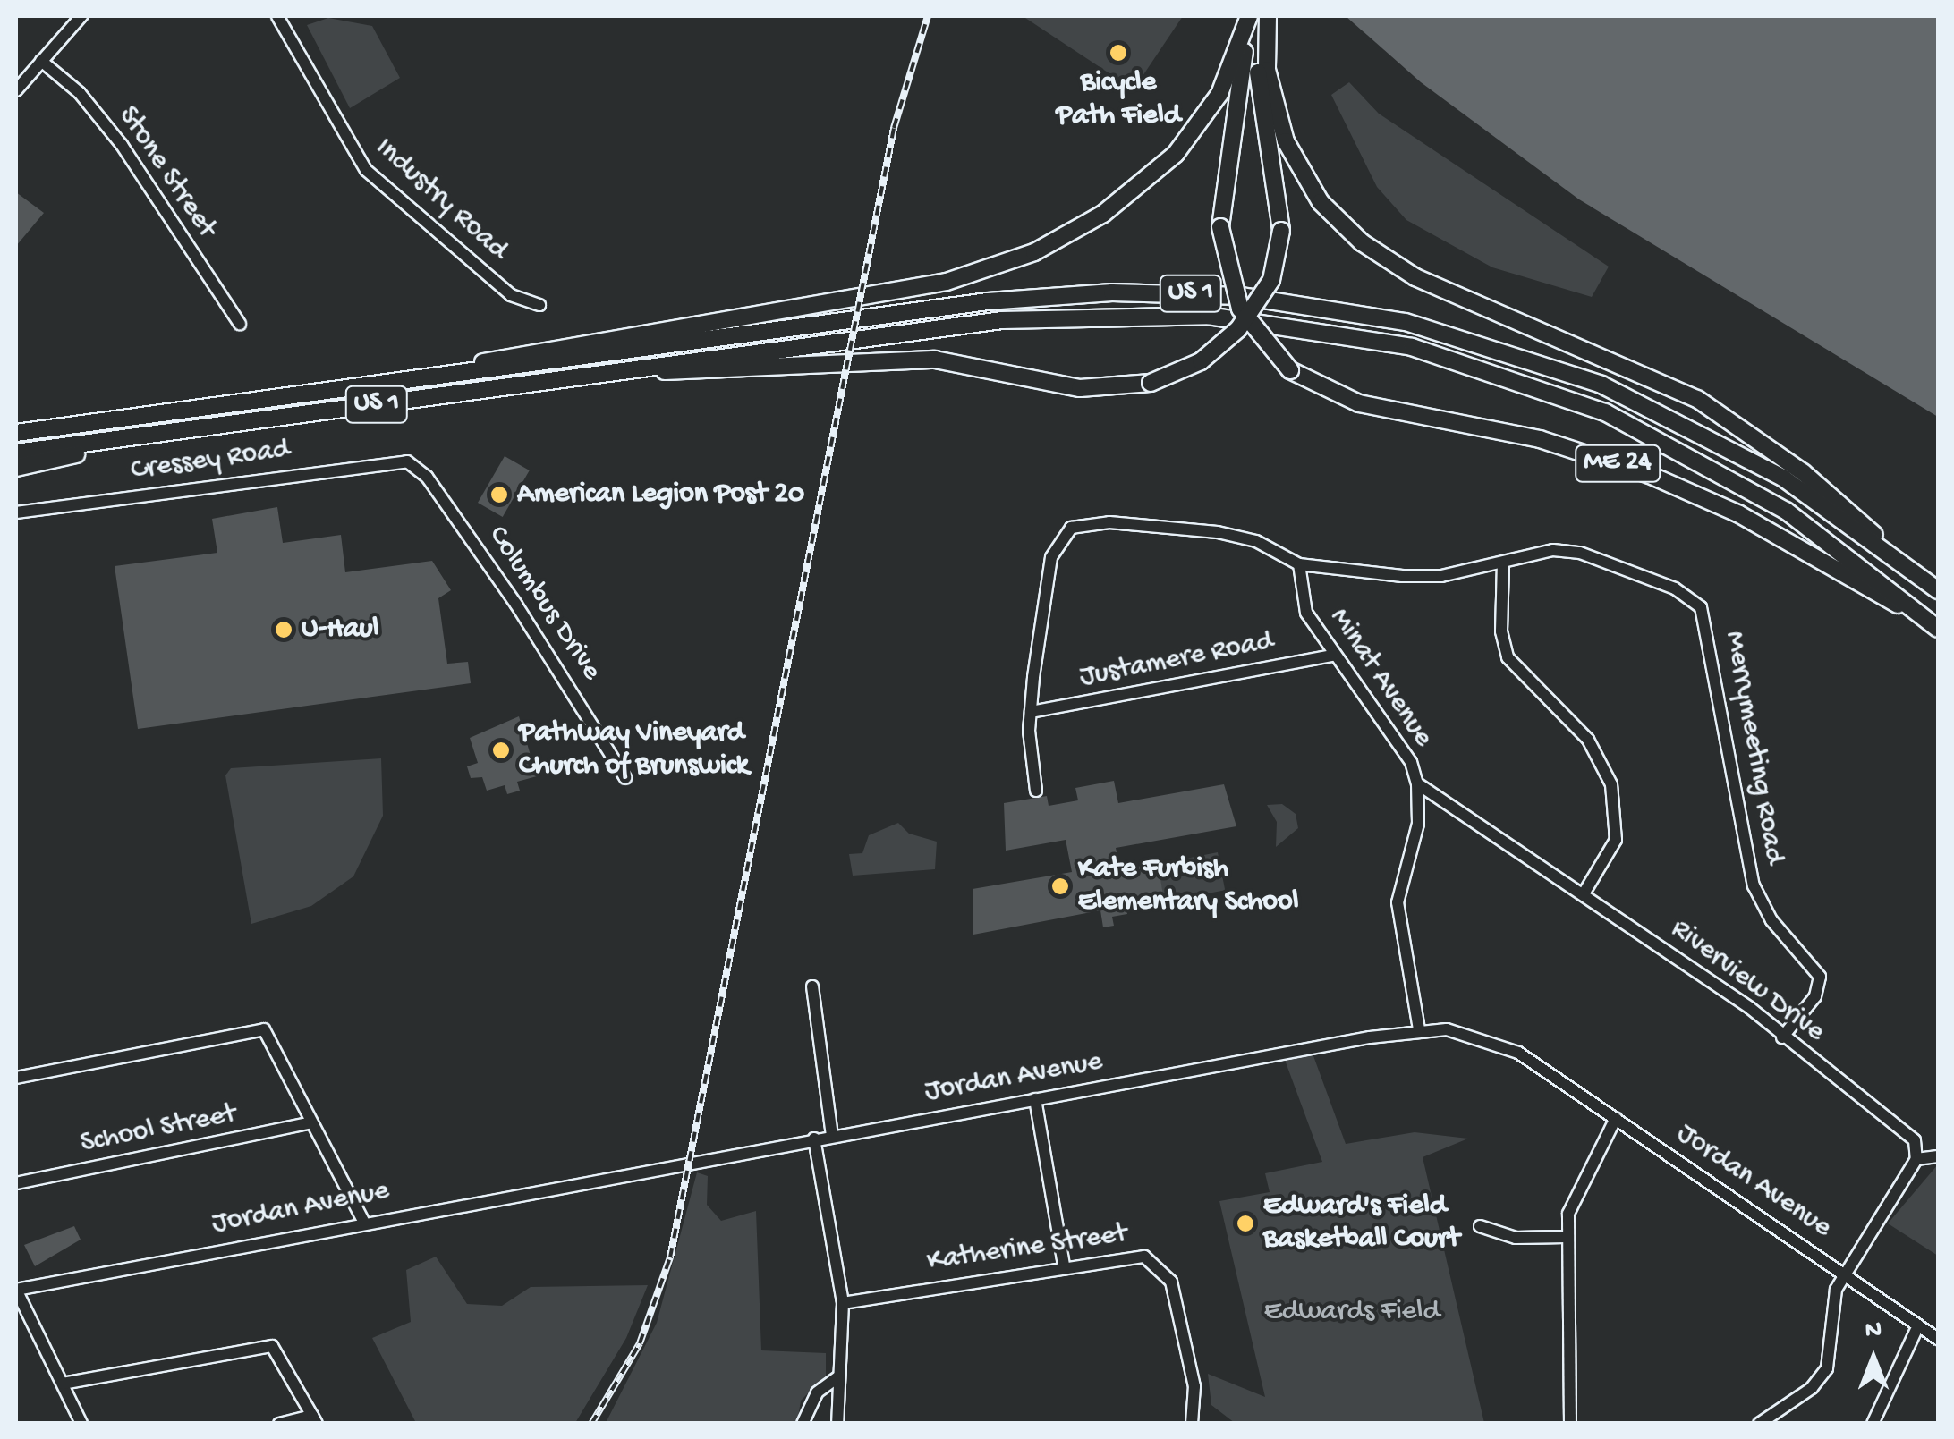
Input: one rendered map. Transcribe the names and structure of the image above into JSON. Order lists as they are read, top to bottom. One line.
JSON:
{"streets":{"highway":["US 1","ME 24"],"street":["Stone Street","Industry Road","Cressey Road","Columbus Drive","Justamere Road","Minat Avenue","Merrymeeting Road","Riverview Drive","Jordan Avenue","School Street","Katherine Street"]},"crossings":[["US 1","ME 24"],["Cressey Road","Columbus Drive"],["Justamere Road","Minat Avenue"],["Justamere Road","Merrymeeting Road"],["Minat Avenue","Merrymeeting Road"],["Minat Avenue","Riverview Drive"],["Minat Avenue","Jordan Avenue"],["Merrymeeting Road","Riverview Drive"]],"parks":["Edwards Field"],"places":["Bicycle Path Field","American Legion Post 20","U-Haul","Pathway Vineyard Church of Brunswick","Kate Furbish Elementary School","Edward's Field Basketball Court"],"north":"top"}
